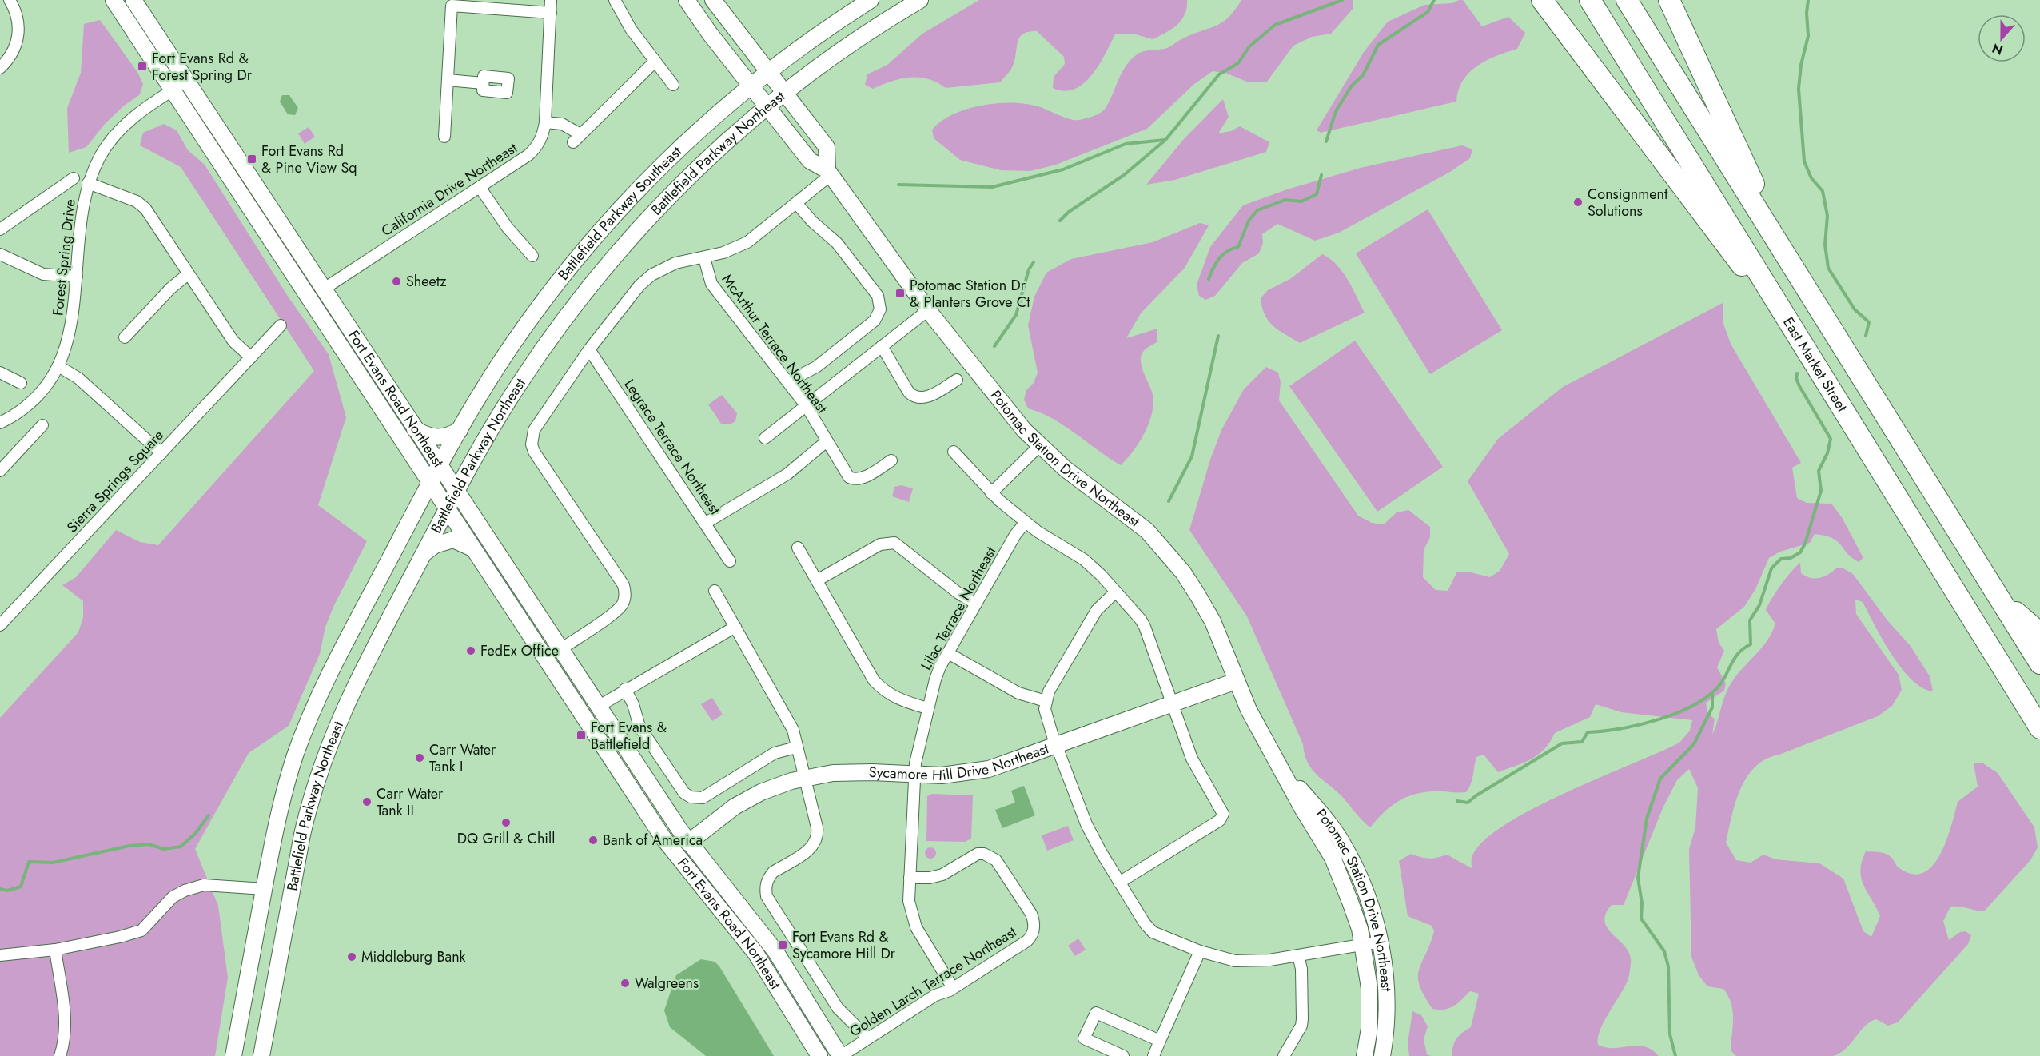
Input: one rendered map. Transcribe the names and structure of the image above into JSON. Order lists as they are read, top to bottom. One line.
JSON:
{"streets":{"highway":["East Market Street"],"main road":["Battlefield Parkway Northeast","Battlefield Parkway Southeast","Fort Evans Road Northeast","Potomac Station Drive Northeast","Sycamore Hill Drive Northeast"],"street":["California Drive Northeast","Forest Spring Drive","McArthur Terrace Northeast","Legrace Terrace Northeast","Sierra Springs Square","Lilac Terrace Northeast","Golden Larch Terrace Northeast"]},"crossings":[["Battlefield Parkway Northeast","Battlefield Parkway Southeast"],["Battlefield Parkway Northeast","Fort Evans Road Northeast"],["Battlefield Parkway Northeast","Potomac Station Drive Northeast"],["California Drive Northeast","Fort Evans Road Northeast"],["Battlefield Parkway Southeast","Fort Evans Road Northeast"],["Battlefield Parkway Southeast","Potomac Station Drive Northeast"],["Forest Spring Drive","Fort Evans Road Northeast"],["Fort Evans Road Northeast","Sycamore Hill Drive Northeast"],["Fort Evans Road Northeast","Golden Larch Terrace Northeast"],["Potomac Station Drive Northeast","Sycamore Hill Drive Northeast"],["Lilac Terrace Northeast","Sycamore Hill Drive Northeast"],["Lilac Terrace Northeast","Golden Larch Terrace Northeast"]],"places":{"transit":["Fort Evans Rd & Forest Spring Dr","Fort Evans Rd & Pine View Sq","Potomac Station Dr & Planters Grove Ct","Fort Evans & Battlefield","Fort Evans Rd & Sycamore Hill Dr"],"other":["Consignment Solutions","Sheetz","FedEx Office","Carr Water Tank I","Carr Water Tank II","DQ Grill & Chill","Bank of America","Middleburg Bank","Walgreens"]},"north":"bottom"}
